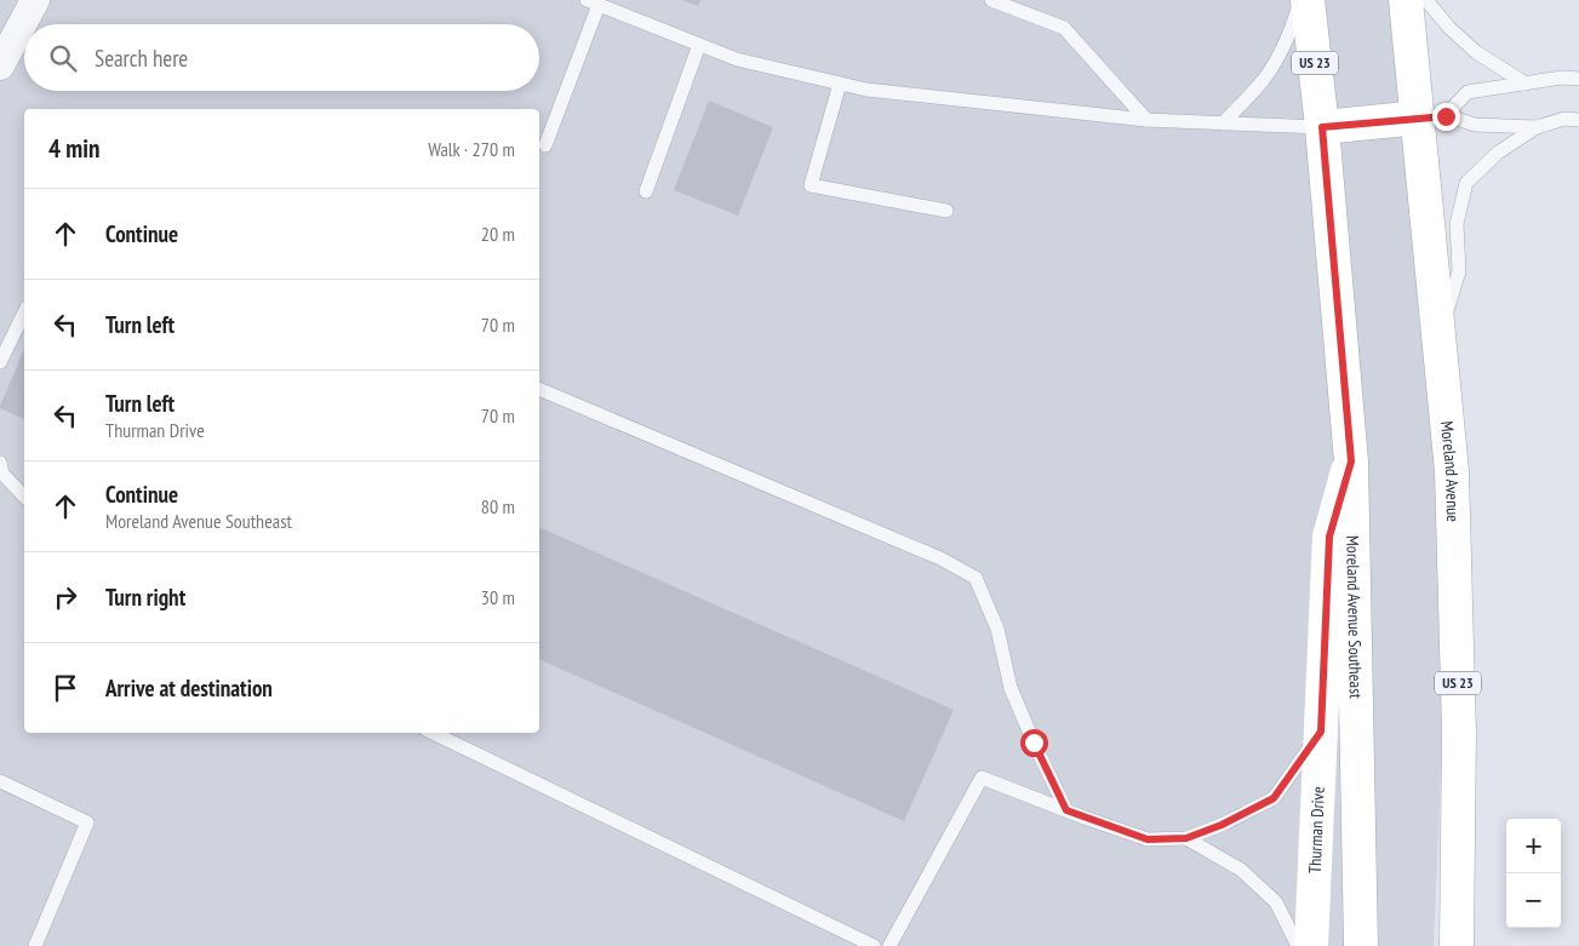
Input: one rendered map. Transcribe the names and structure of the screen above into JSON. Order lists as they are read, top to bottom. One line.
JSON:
{"streets":{"main road":["US 23","Moreland Avenue","Moreland Avenue Southeast","Thurman Drive"]},"crossings":[["Moreland Avenue Southeast","Thurman Drive"]],"page":{"search":"Search here","heading":["4 min","Walk · 270 m"],"list":[["Continue","20 m"],["Turn left","70 m"],["Turn left","Thurman Drive","70 m"],["Continue","Moreland Avenue Southeast","80 m"],["Turn right","30 m"],"Arrive at destination"],"map_buttons":["+","−"]}}
